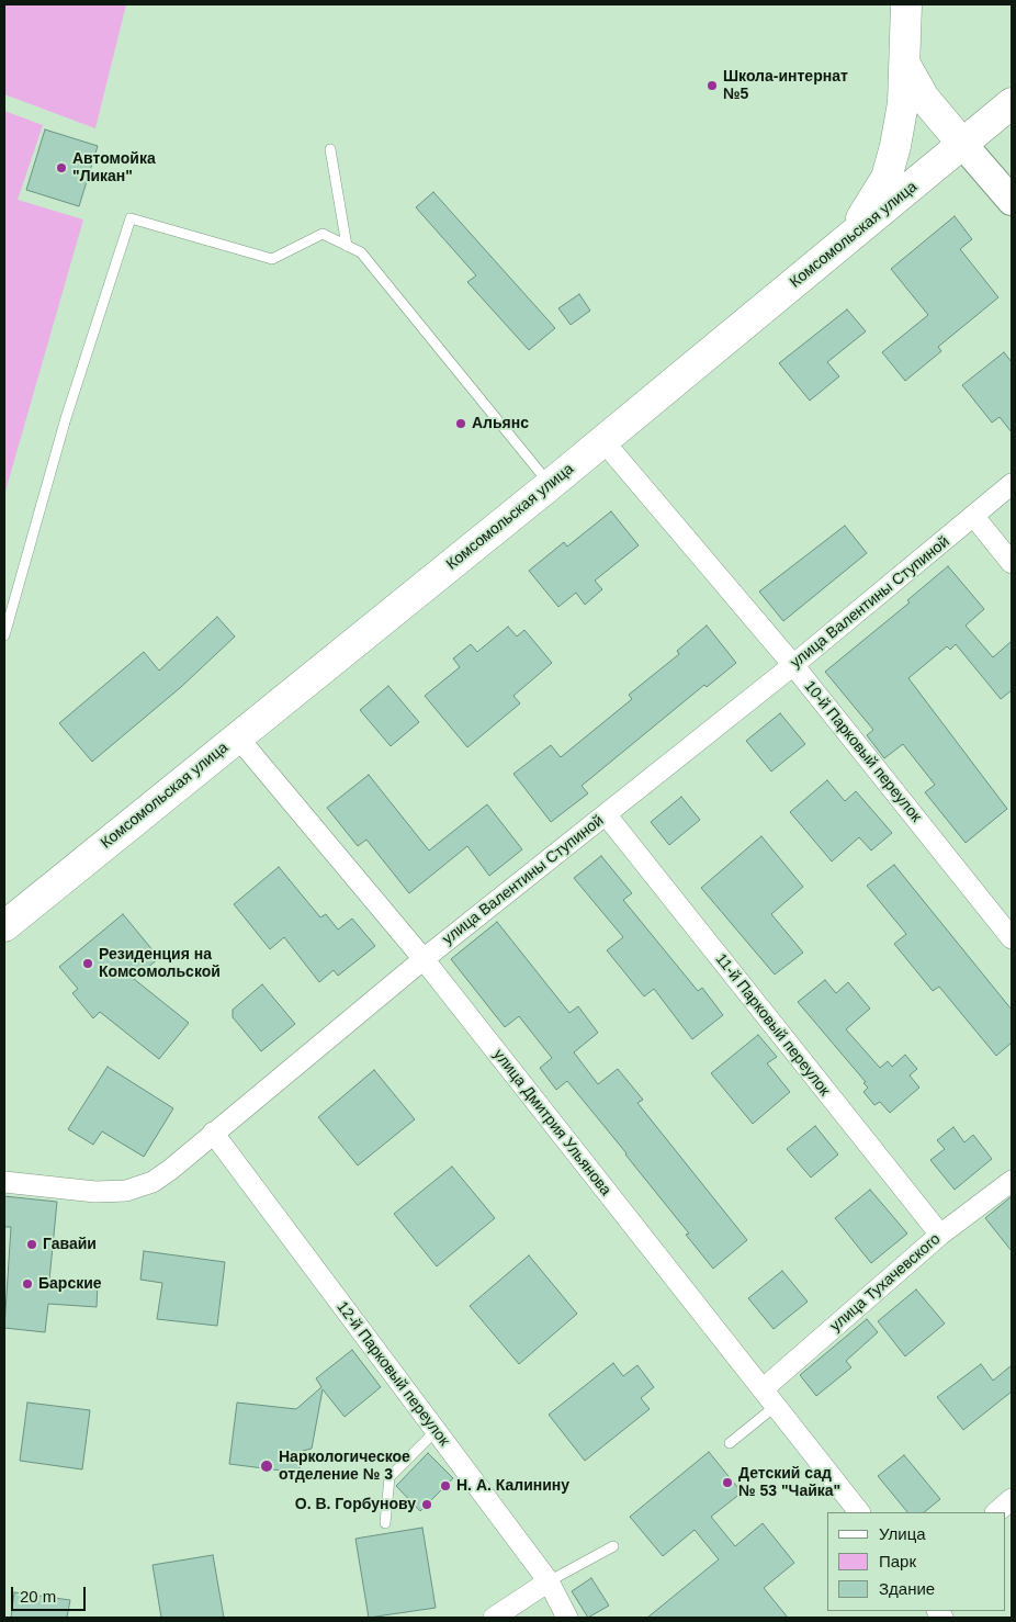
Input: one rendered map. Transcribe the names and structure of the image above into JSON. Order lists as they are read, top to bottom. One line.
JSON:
{"streets":{"main road":["Комсомольская улица"],"street":["улица Валентины Ступиной","10-й Парковый переулок","11-й Парковый переулок","улица Дмитрия Ульянова","улица Тухачевского","12-й Парковый переулок"]},"crossings":[["Комсомольская улица","10-й Парковый переулок"],["Комсомольская улица","улица Дмитрия Ульянова"],["улица Валентины Ступиной","10-й Парковый переулок"],["улица Валентины Ступиной","11-й Парковый переулок"],["улица Валентины Ступиной","улица Дмитрия Ульянова"],["улица Валентины Ступиной","12-й Парковый переулок"],["11-й Парковый переулок","улица Тухачевского"],["улица Дмитрия Ульянова","улица Тухачевского"]],"places":["Школа-интернат №5","Автомойка \"Ликан\"","Альянс","Резиденция на Комсомольской","Гавайи","Барские","Наркологическое отделение № 3","Детский сад № 53 \"Чайка\"","Н. А. Калинину","О. В. Горбунову"],"legend":["Улица","Парк","Здание"],"scale_bar":"20 m"}
